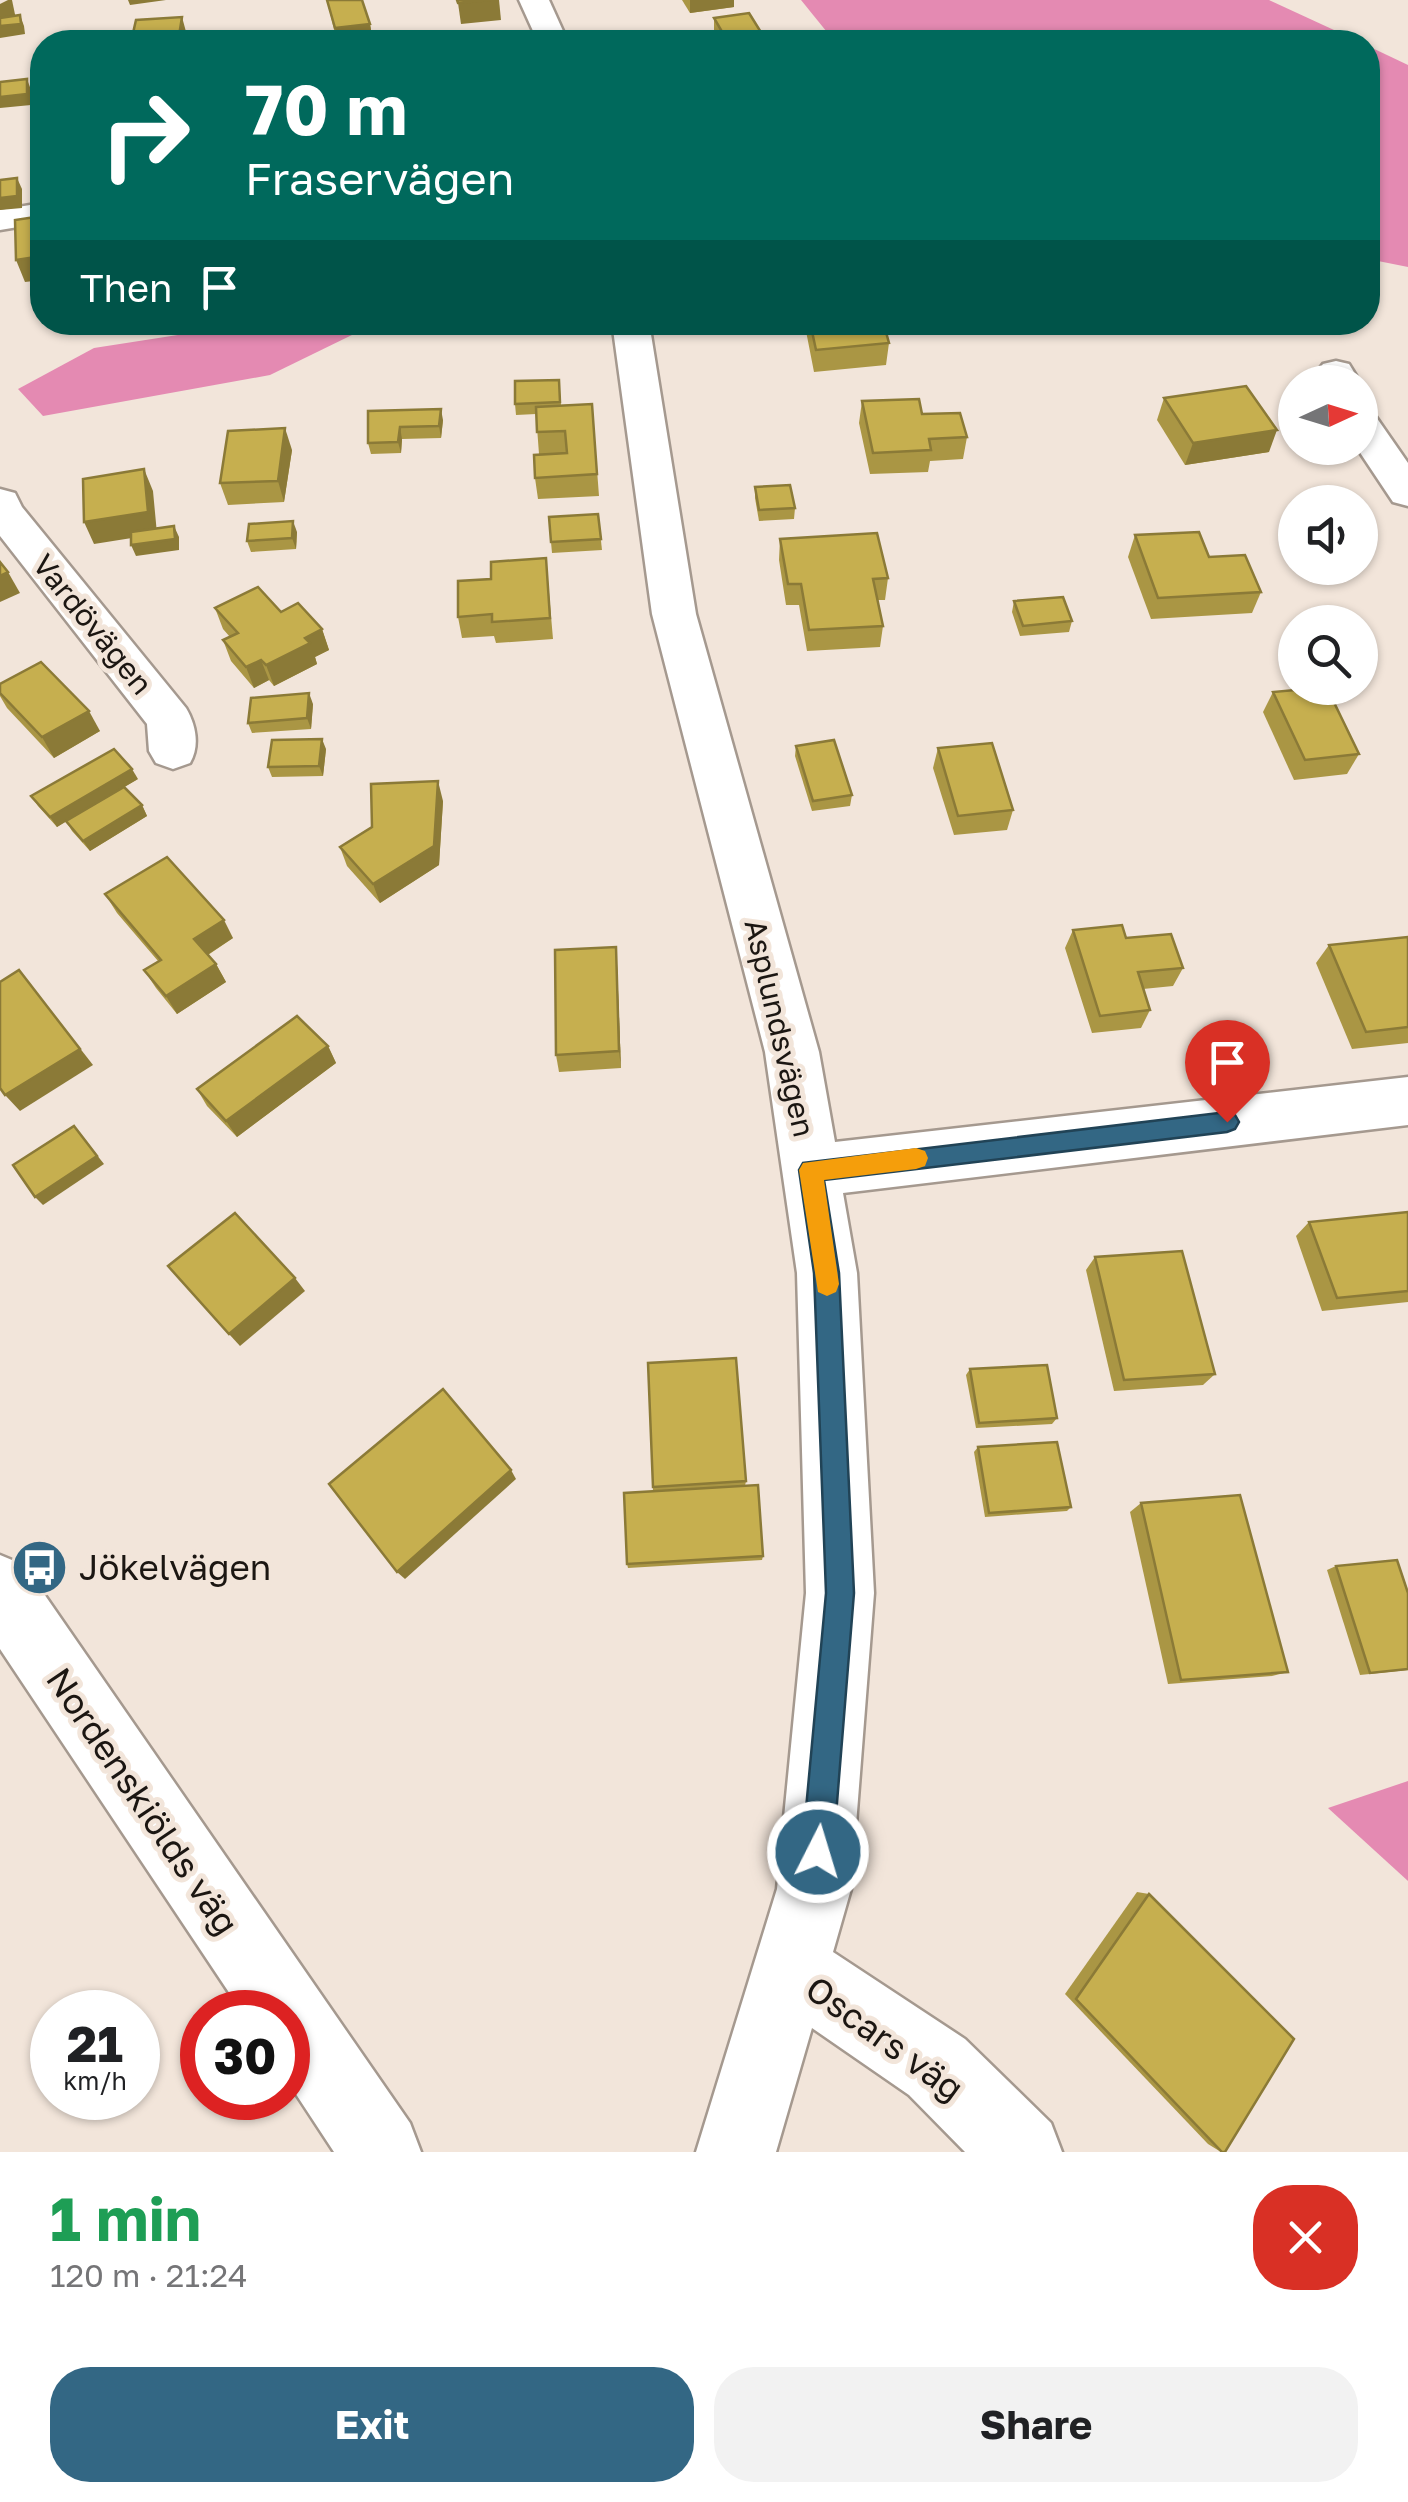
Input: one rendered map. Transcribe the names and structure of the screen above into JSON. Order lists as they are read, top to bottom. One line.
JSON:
{"streets":{"street":["Vardövägen","Asplundsvägen","Nordenskiölds väg","Oscars väg"]},"crossings":[["Asplundsvägen","Oscars väg"]],"places":{"bus stop":["Jökelvägen"]},"north":"right","page":{"turn":["70 m","Fraservägen"],"then":"Then","speed":"21 km/h","limit":"30","heading":["1 min","120 m · 21:24"],"buttons":["Exit","Share"]}}
